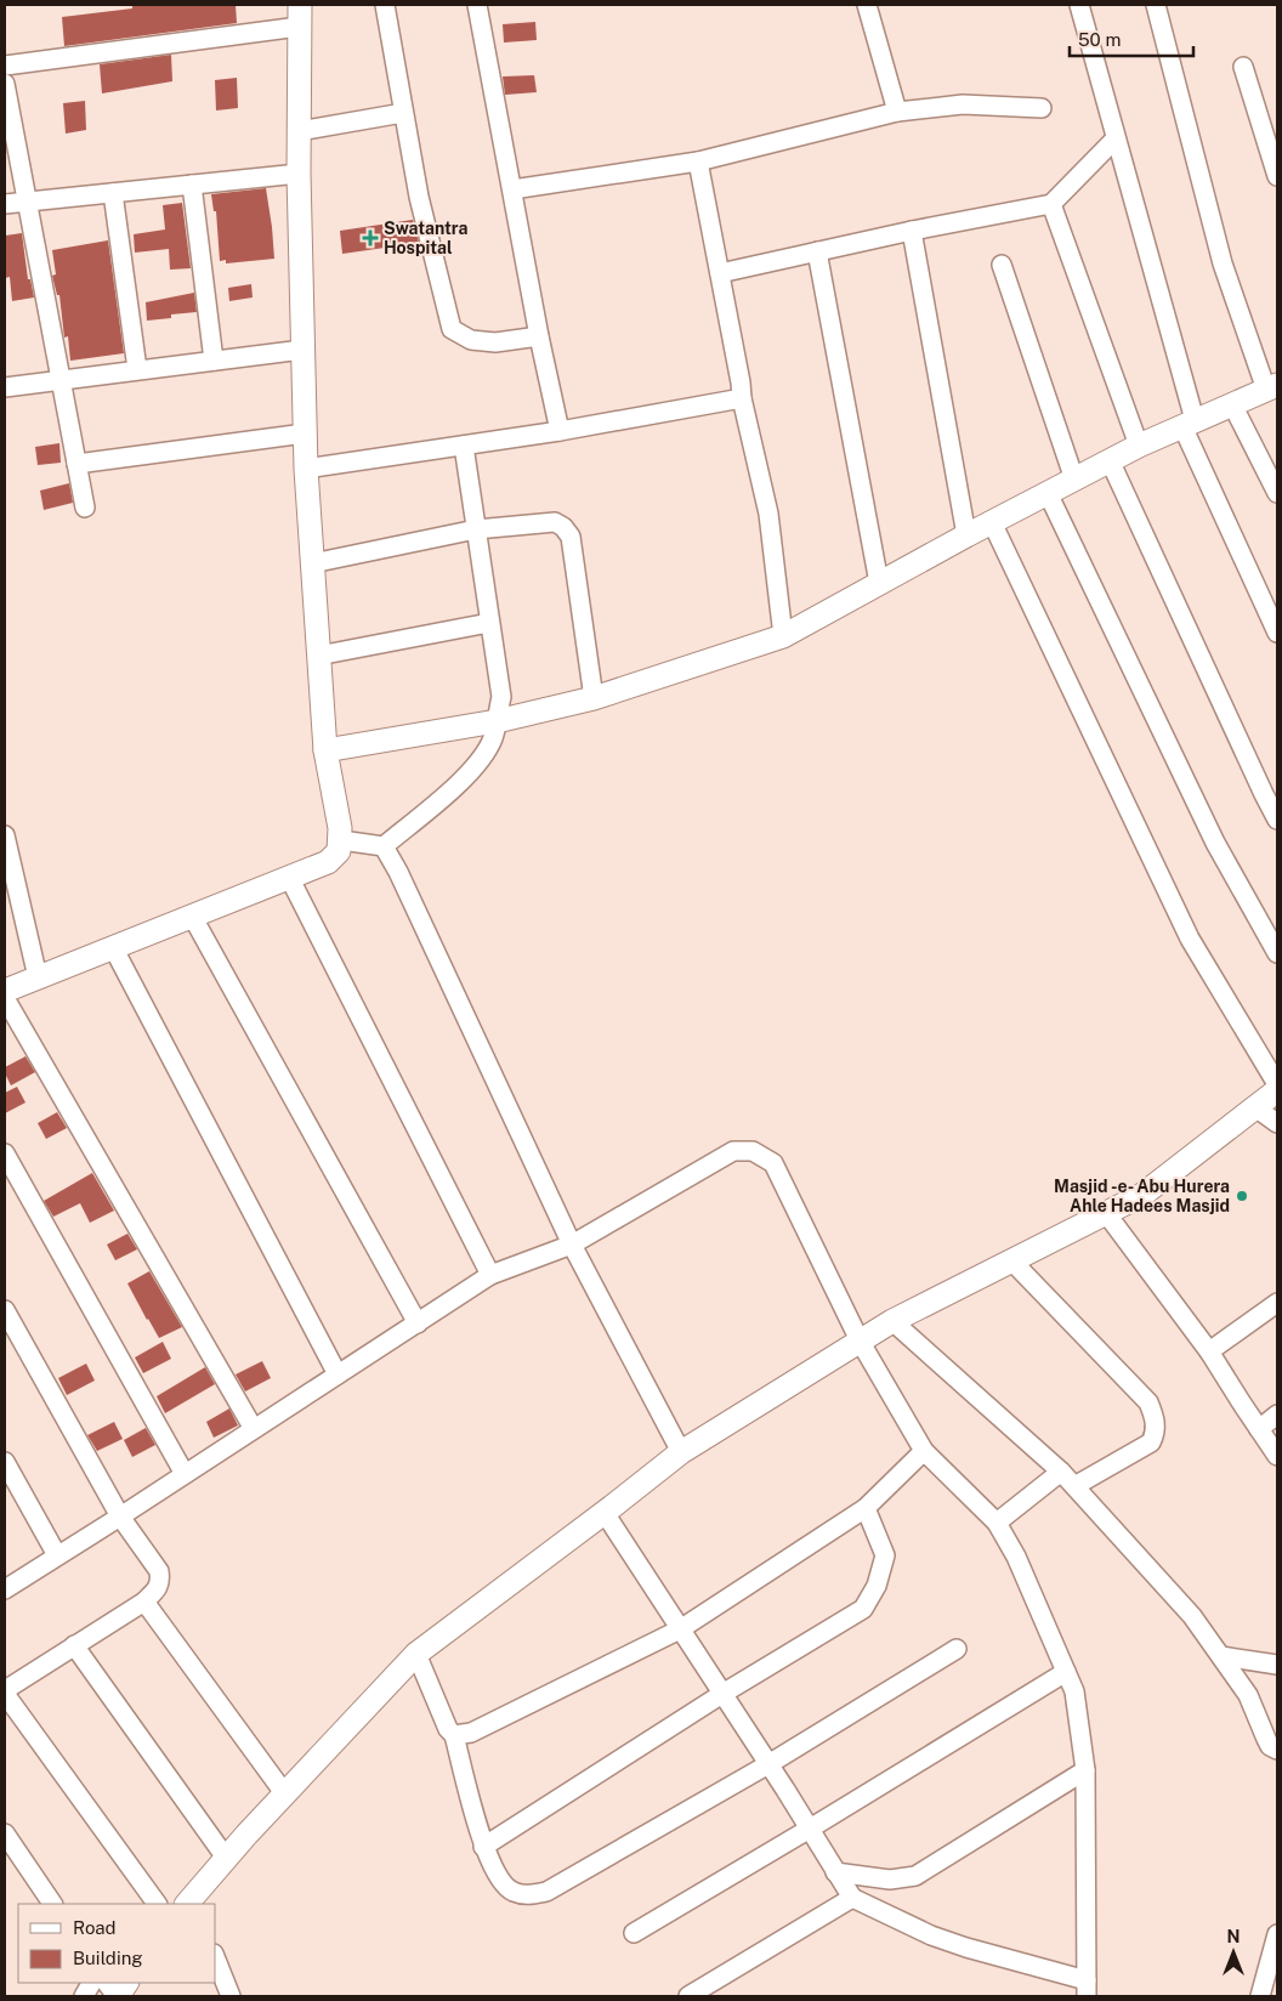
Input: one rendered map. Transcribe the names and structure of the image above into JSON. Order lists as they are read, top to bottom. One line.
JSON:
{"places":{"health":["Swatantra Hospital"],"other":["Masjid -e- Abu Hurera Ahle Hadees Masjid"]},"legend":["Road","Building"],"scale_bar":"50 m","north":"top"}
